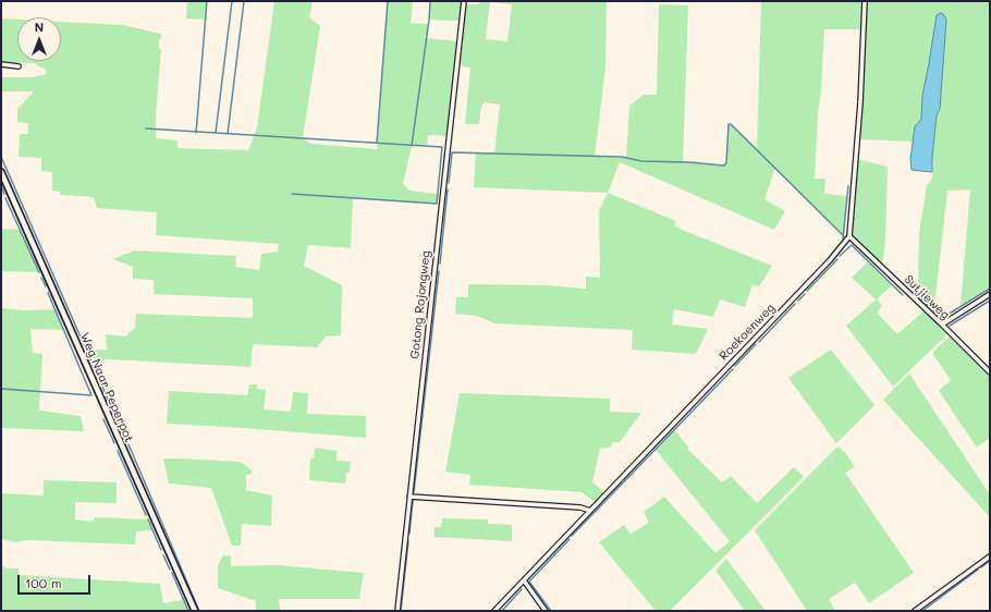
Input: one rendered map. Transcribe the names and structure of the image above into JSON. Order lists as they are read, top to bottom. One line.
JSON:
{"streets":{"street":["Sutjieweg","Gotong Rojongweg","Roekoenweg","Weg Naar Peperpot"]},"crossings":[["Sutjieweg","Roekoenweg"]],"scale_bar":"100 m","north":"top"}
